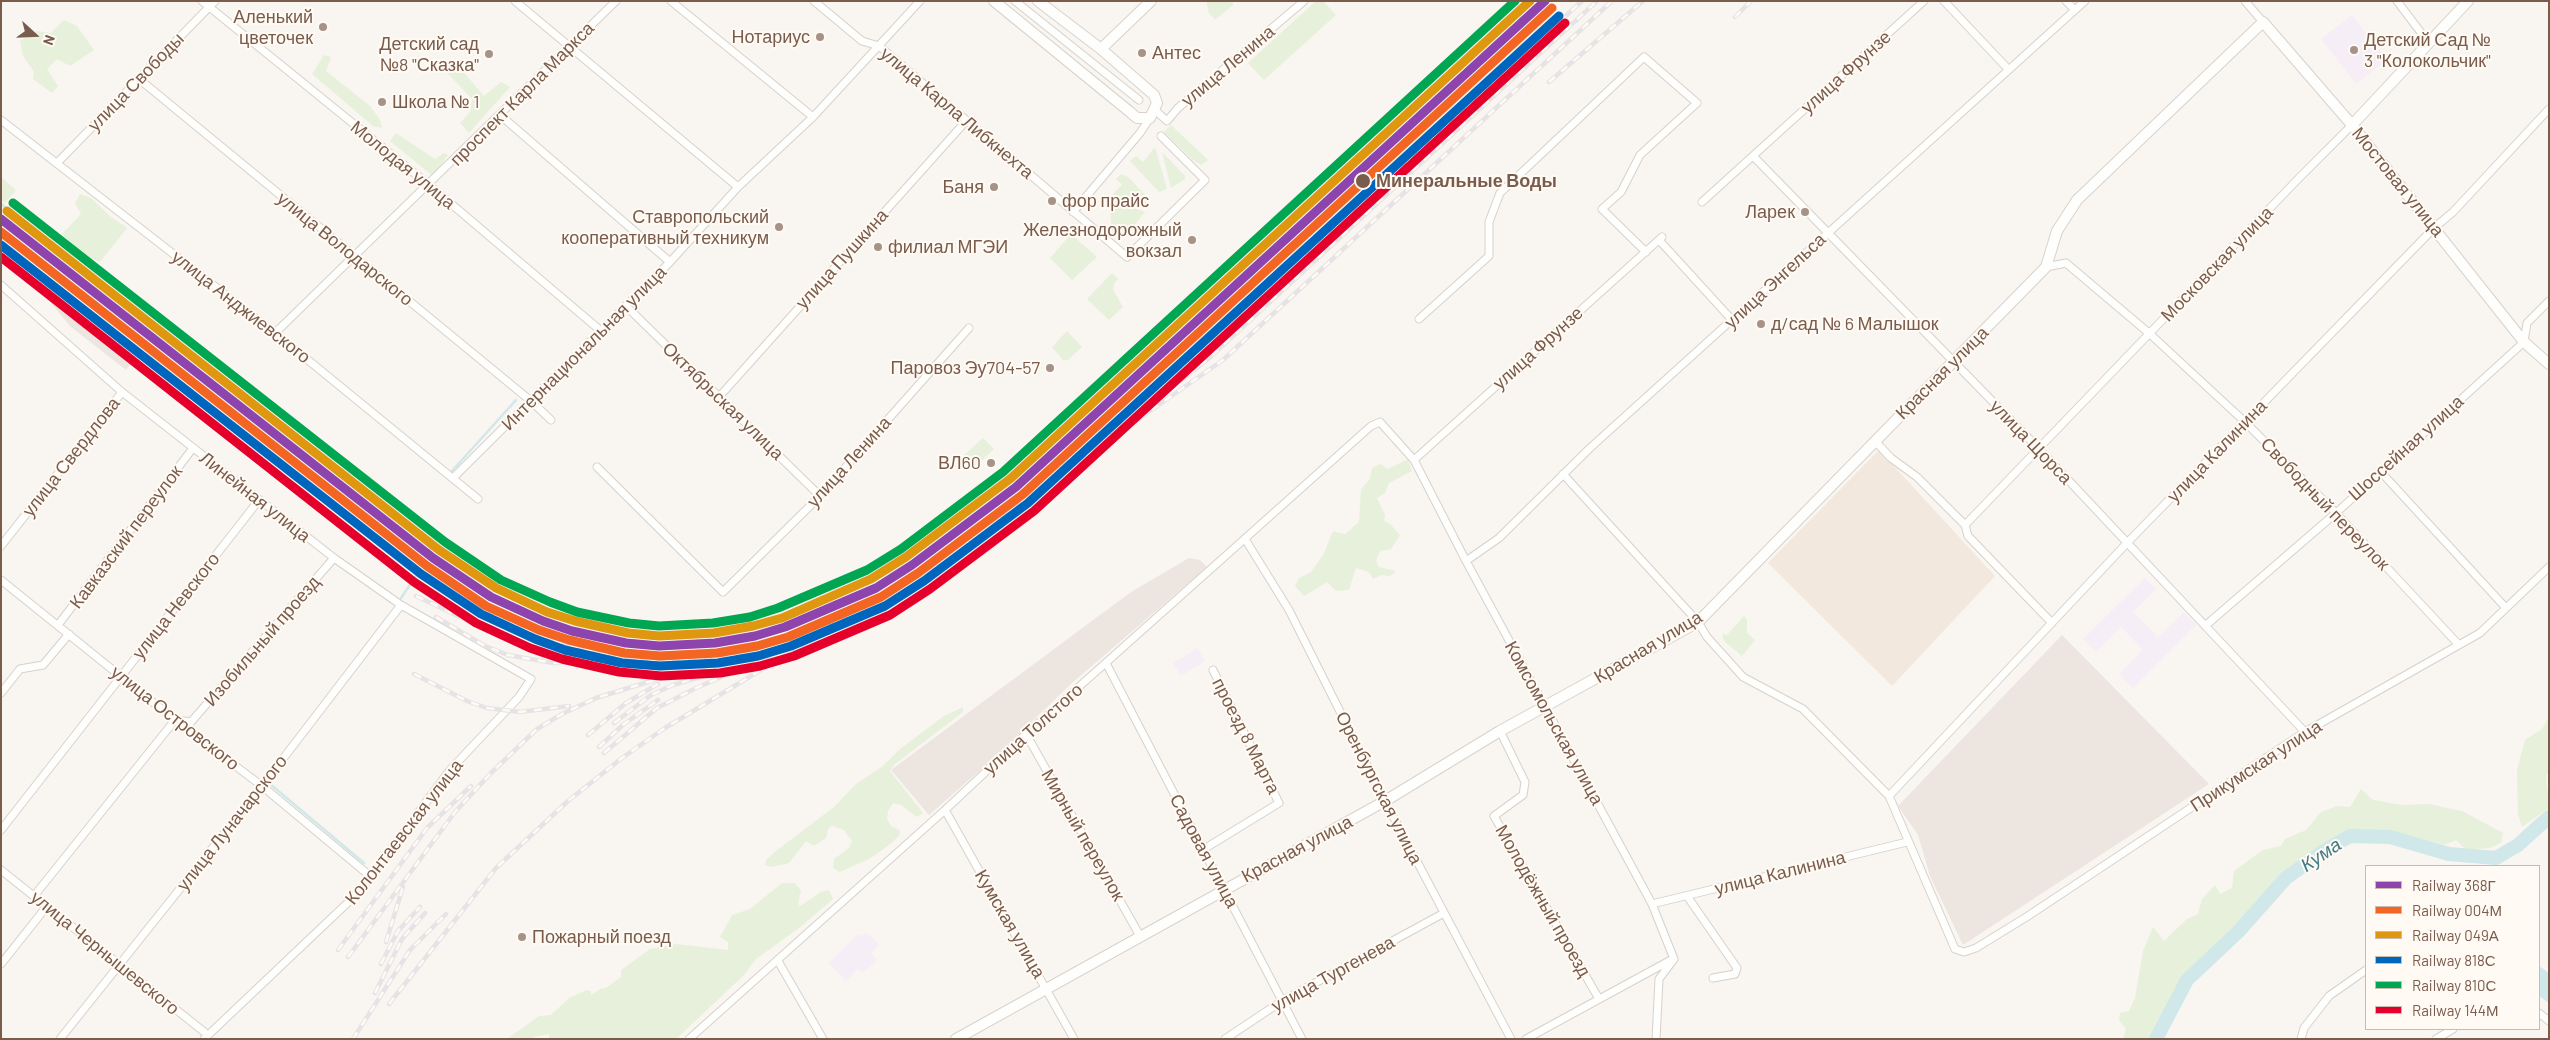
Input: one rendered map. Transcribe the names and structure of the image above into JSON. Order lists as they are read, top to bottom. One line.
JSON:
{"streets":{"street":["улица Ленина","улица Фрунзе","улица Свободы","проспект Карла Маркса","улица Карла Либкнехта","Молодая улица","Мостовая улица","улица Володарского","улица Пушкина","Московская улица","улица Энгельса","улица Анджиевского","Интернациональная улица","Красная улица","Октябрьская улица","улица Щорса","Шоссейная улица","улица Калинина","улица Свердлова","Линейная улица","Свободный переулок","Кавказский переулок","улица Невского","Изобильный проезд","улица Островского","Комсомольская улица","улица Толстого","проезд 8 Марта","Прикумская улица","Оренбургская улица","улица Луначарского","Колонтаевская улица","Мирный переулок","Садовая улица","Молодёжный проезд","Кумская улица","улица Чернышевского","улица Тургенева"]},"crossings":[["улица Ленина","Октябрьская улица"],["улица Фрунзе","улица Энгельса"],["улица Фрунзе","улица Щорса"],["улица Фрунзе","Комсомольская улица"],["улица Свободы","Молодая улица"],["улица Свободы","улица Володарского"],["улица Свободы","улица Анджиевского"],["проспект Карла Маркса","Молодая улица"],["проспект Карла Маркса","улица Володарского"],["проспект Карла Маркса","улица Анджиевского"],["улица Карла Либкнехта","улица Пушкина"],["улица Карла Либкнехта","Интернациональная улица"],["Молодая улица","Интернациональная улица"],["Мостовая улица","Московская улица"],["Мостовая улица","Красная улица"],["Мостовая улица","Шоссейная улица"],["Мостовая улица","улица Калинина"],["улица Володарского","Интернациональная улица"],["улица Пушкина","Октябрьская улица"],["Московская улица","улица Щорса"],["Московская улица","Свободный переулок"],["улица Энгельса","улица Щорса"],["улица Энгельса","Комсомольская улица"],["улица Анджиевского","Интернациональная улица"],["Интернациональная улица","Октябрьская улица"],["Красная улица","улица Щорса"],["Красная улица","Свободный переулок"],["Красная улица","Комсомольская улица"],["Красная улица","Оренбургская улица"],["Красная улица","Мирный переулок"],["Красная улица","Садовая улица"],["Красная улица","Молодёжный проезд"],["Красная улица","Кумская улица"],["улица Щорса","Шоссейная улица"],["улица Щорса","улица Калинина"],["улица Щорса","Прикумская улица"],["Шоссейная улица","Свободный переулок"],["улица Калинина","Свободный переулок"],["улица Калинина","Комсомольская улица"],["улица Калинина","Прикумская улица"],["улица Свердлова","Линейная улица"],["Линейная улица","Кавказский переулок"],["Линейная улица","улица Невского"],["Линейная улица","Изобильный проезд"],["Линейная улица","улица Луначарского"],["Линейная улица","Колонтаевская улица"],["Свободный переулок","Прикумская улица"],["Кавказский переулок","улица Островского"],["улица Невского","улица Островского"],["Изобильный проезд","улица Островского"],["улица Островского","улица Луначарского"],["улица Островского","Колонтаевская улица"],["Комсомольская улица","улица Толстого"],["улица Толстого","Оренбургская улица"],["улица Толстого","Мирный переулок"],["улица Толстого","Садовая улица"],["улица Толстого","Кумская улица"],["проезд 8 Марта","Садовая улица"],["Оренбургская улица","улица Тургенева"],["улица Луначарского","улица Чернышевского"],["Колонтаевская улица","улица Чернышевского"],["Садовая улица","улица Тургенева"]],"water":["Кума"],"places":["Аленький цветочек","Нотариус","Детский Сад № 3 \"Колокольчик\"","Антес","Детский сад №8 \"Сказка\"","Школа № 1","Минеральные Воды","Баня","фор прайс","Ларек","Ставропольский кооперативный техникум","Железнодорожный вокзал","филиал МГЭИ","д/сад № 6 Малышок","Паровоз Эу704-57","ВЛ60","Пожарный поезд"],"lines":["rail line 368Г","rail line 049А","rail line 810С","rail line 004М","rail line 818С","rail line 144М"],"legend":["Railway 368Г","Railway 004М","Railway 049А","Railway 818С","Railway 810С","Railway 144М"],"north":"right"}
